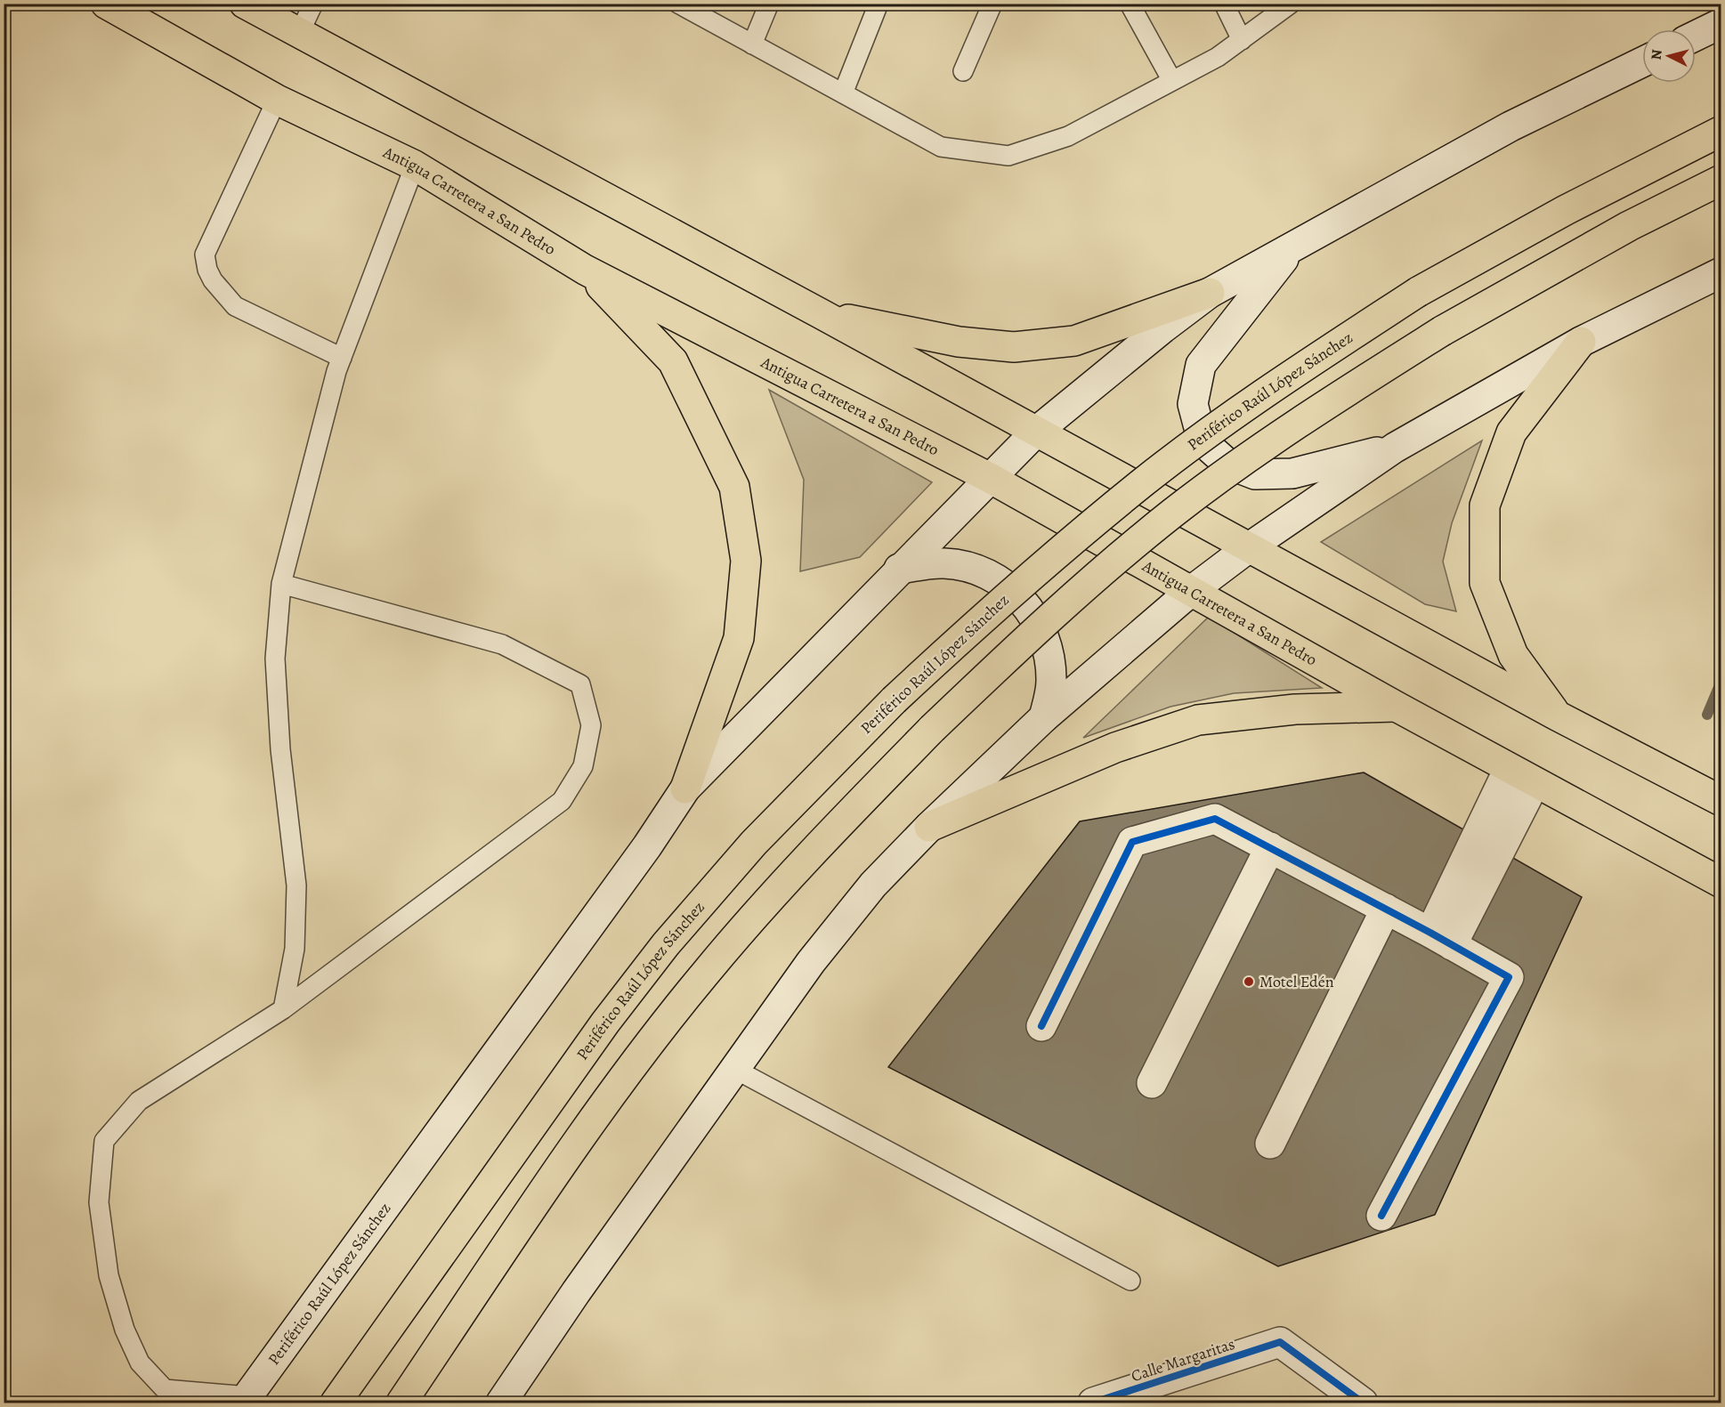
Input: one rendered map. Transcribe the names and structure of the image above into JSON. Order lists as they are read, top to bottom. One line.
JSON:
{"streets":{"main road":["Antigua Carretera a San Pedro","Periférico Raúl López Sánchez","Calle Margaritas"]},"crossings":[["Antigua Carretera a San Pedro","Periférico Raúl López Sánchez"]],"places":["Motel Edén"],"north":"left"}
